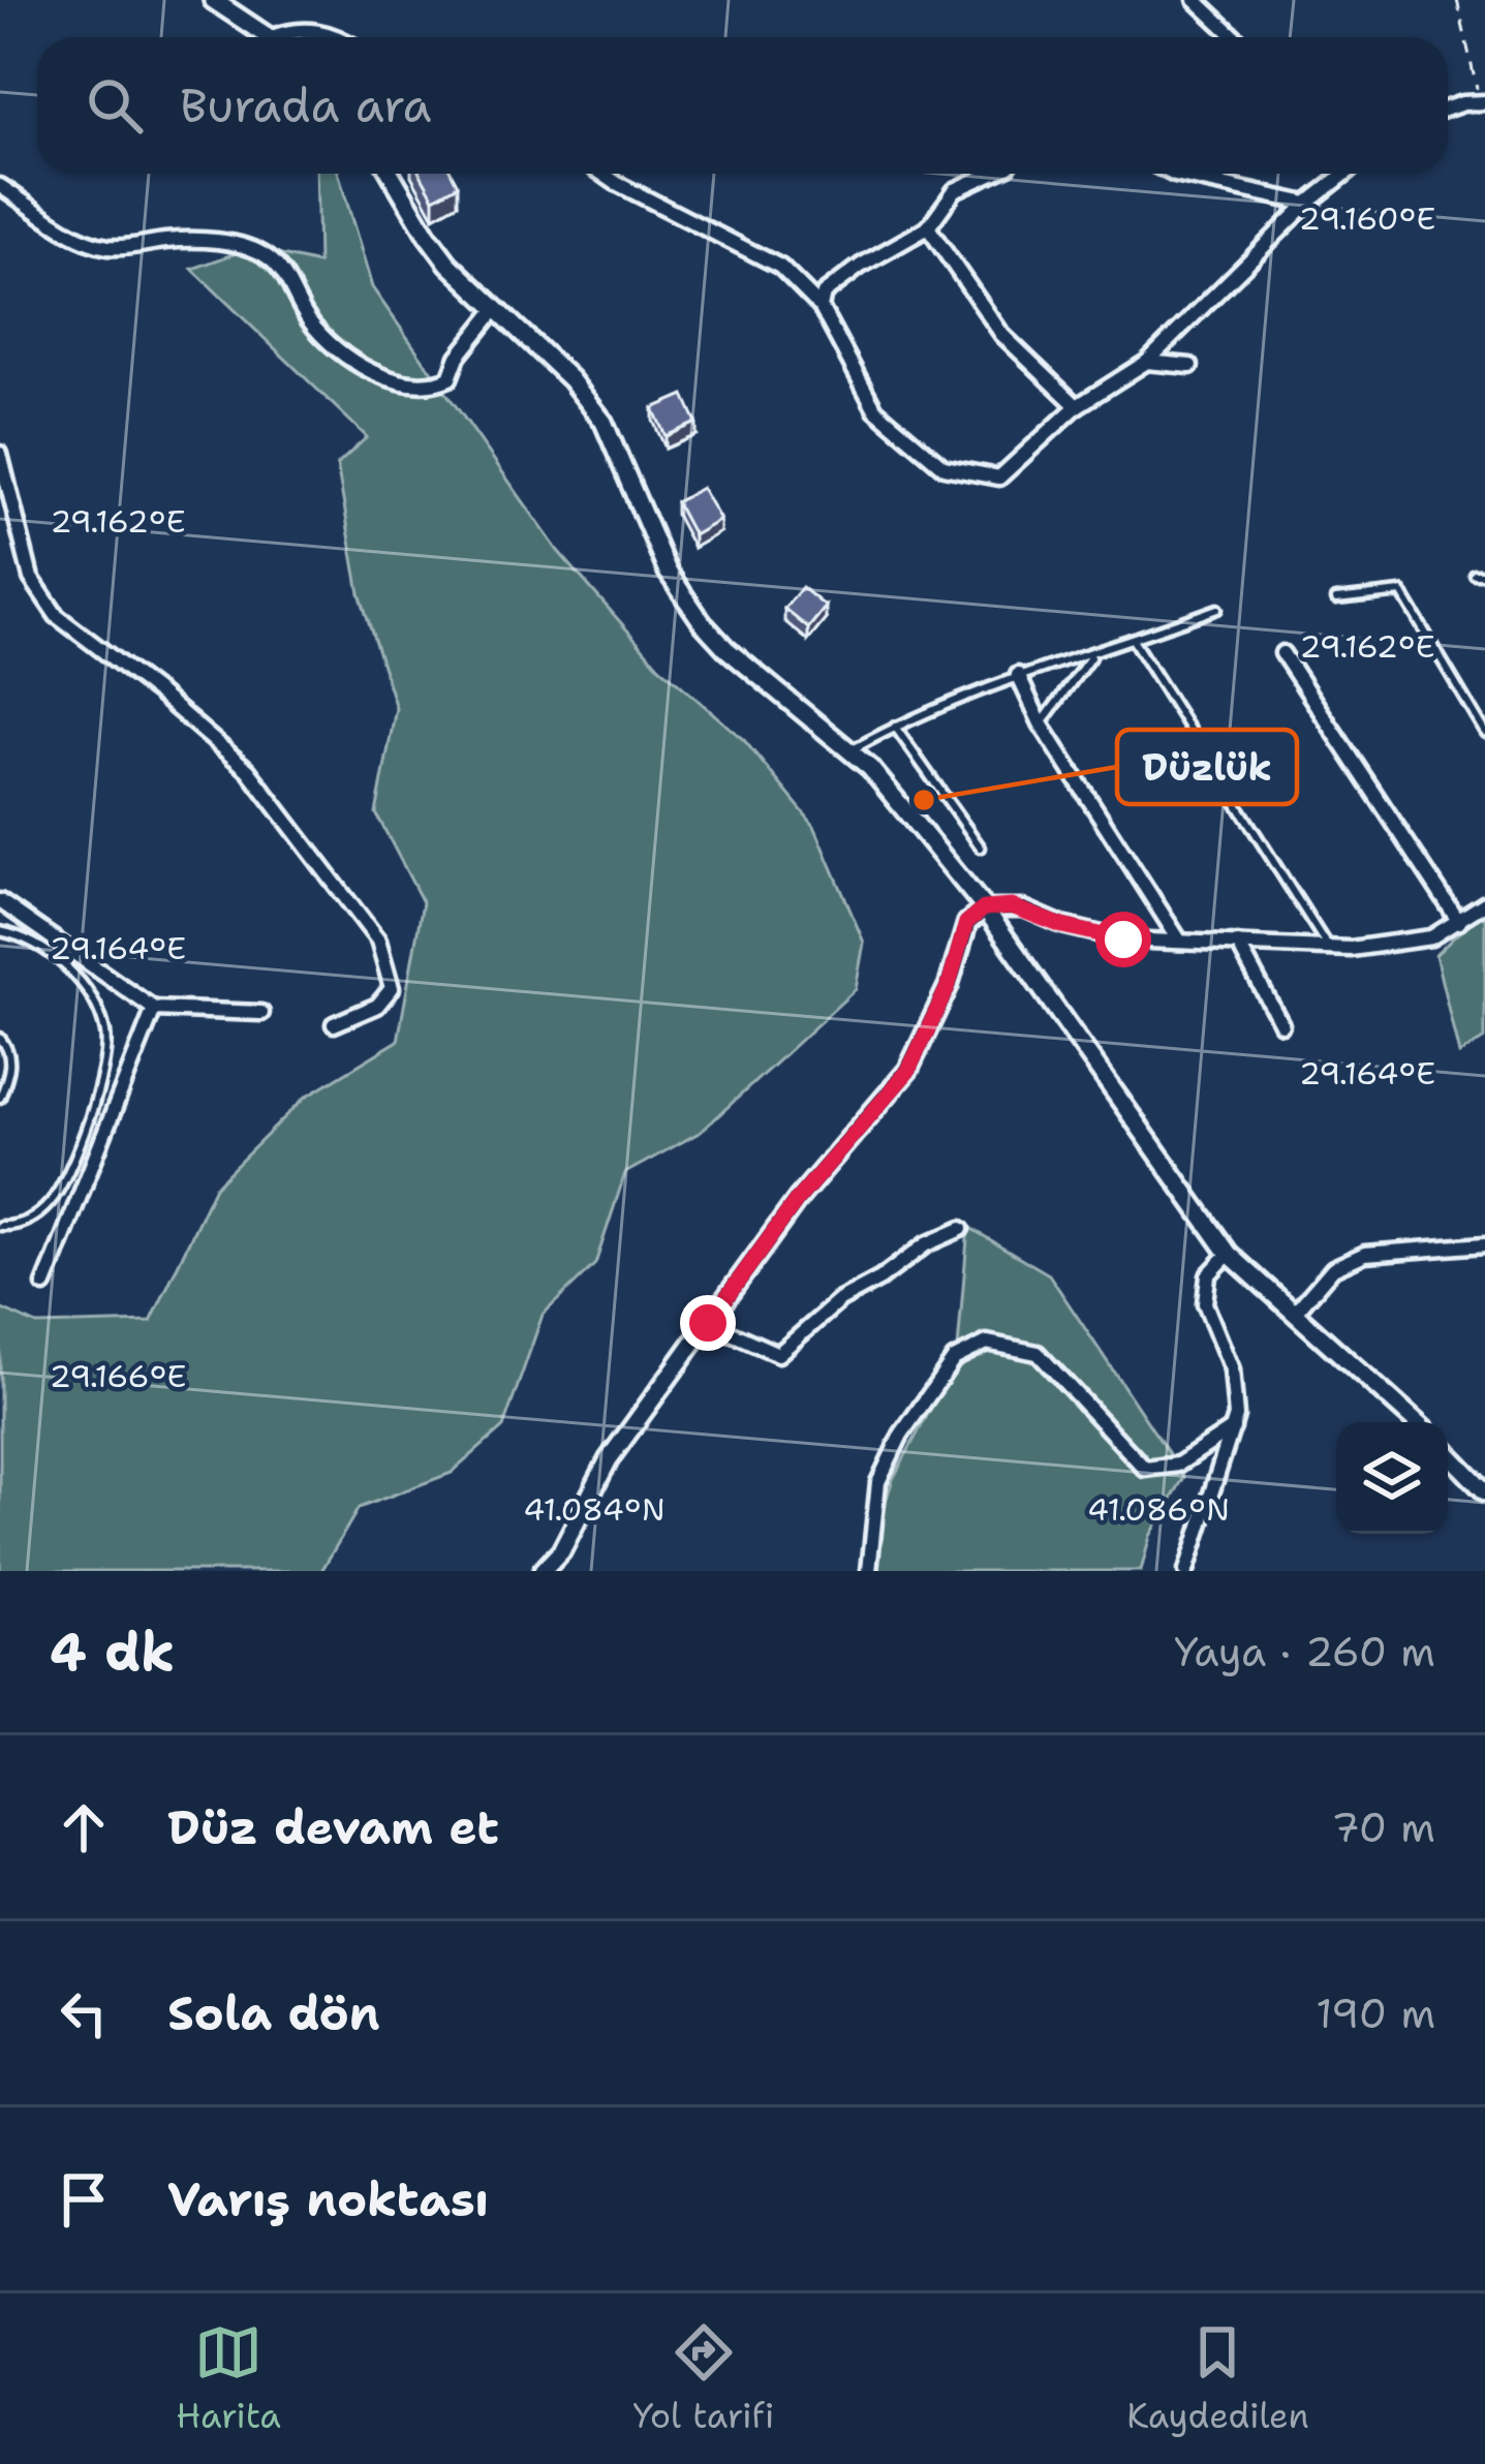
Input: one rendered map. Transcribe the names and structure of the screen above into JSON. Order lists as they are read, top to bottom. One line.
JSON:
{"places":["Düzlük"],"page":{"search":"Burada ara","heading":["4 dk","Yaya · 260 m"],"list":[["Düz devam et","70 m"],["Sola dön","190 m"],"Varış noktası"],"nav":["Harita","Yol tarifi","Kaydedilen"]},"coordinates":["29.160°E","29.162°E","29.164°E","29.166°E","41.084°N","41.086°N"]}
